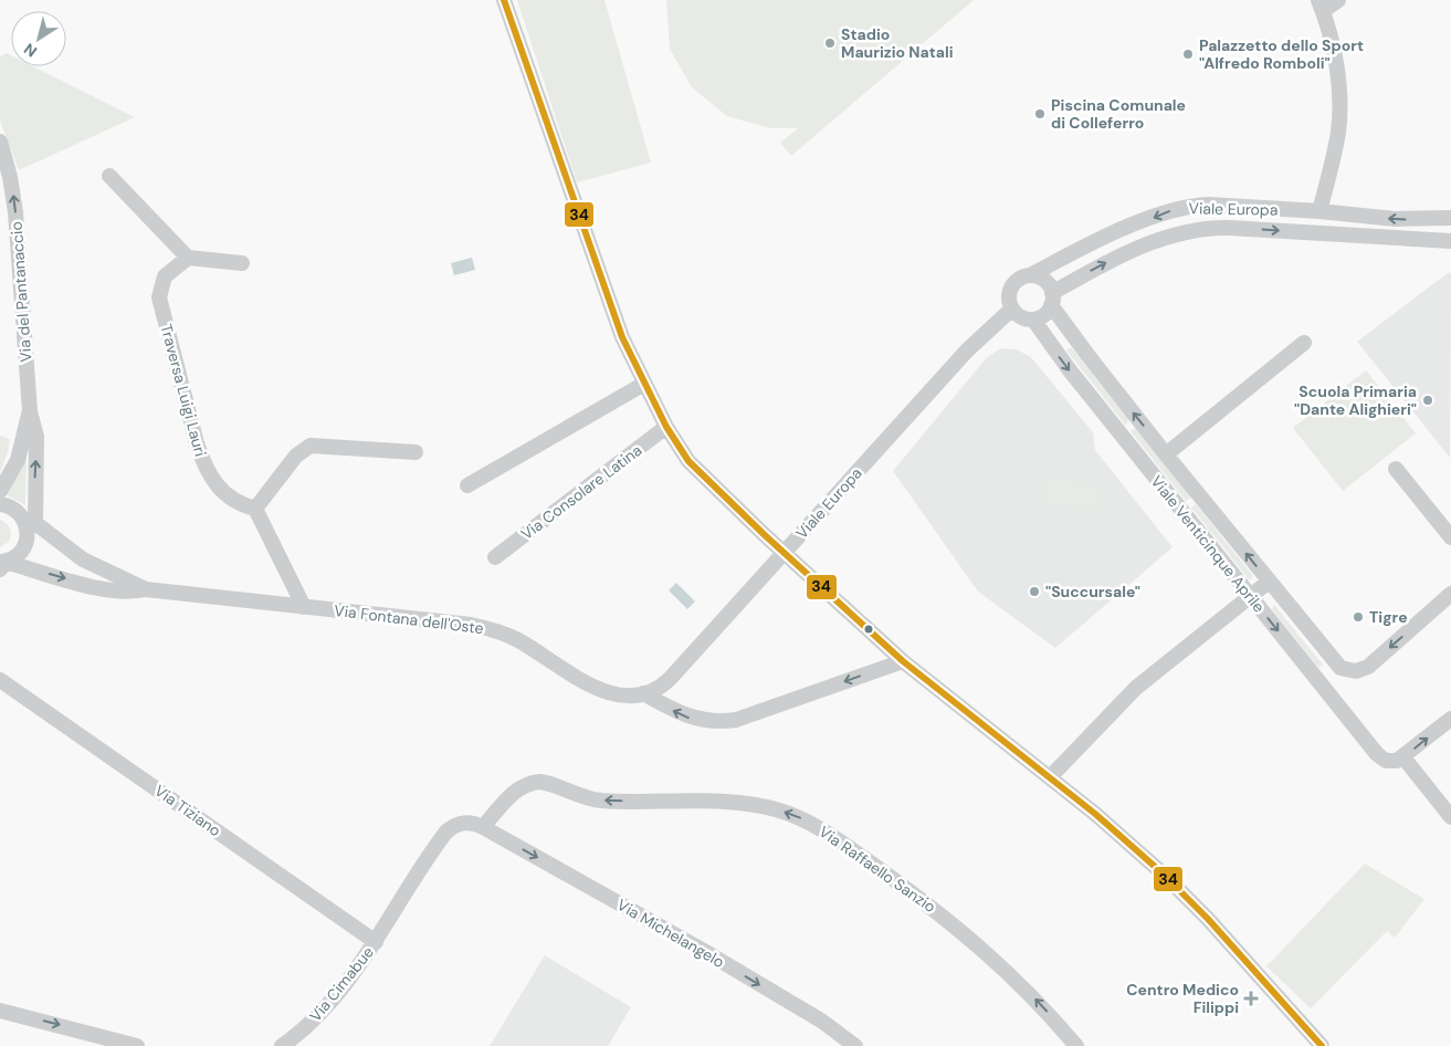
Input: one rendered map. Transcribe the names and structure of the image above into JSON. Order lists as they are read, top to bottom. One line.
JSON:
{"streets":{"street":["Viale Europa","Via del Pantanaccio","Traversa Luigi Lauri","Via Consolare Latina","Viale Venticinque Aprile","Via Fontana dell'Oste","Via Tiziano","Via Raffaello Sanzio","Via Michelangelo","Via Cimabue"]},"crossings":[["Viale Europa","Viale Venticinque Aprile"],["Viale Europa","Via Fontana dell'Oste"],["Via del Pantanaccio","Via Fontana dell'Oste"],["Via Tiziano","Via Cimabue"],["Via Raffaello Sanzio","Via Michelangelo"],["Via Raffaello Sanzio","Via Cimabue"],["Via Michelangelo","Via Cimabue"]],"one_way":["Via del Pantanaccio","Via Raffaello Sanzio","Via Michelangelo"],"places":{"other":["Stadio Maurizio Natali","Palazzetto dello Sport \"Alfredo Romboli\"","Piscina Comunale di Colleferro","Scuola Primaria \"Dante Alighieri\"","\"Succursale\"","Tigre"],"health":["Centro Medico Filippi"]},"lines":["transit line 34"],"north":"bottom left"}
